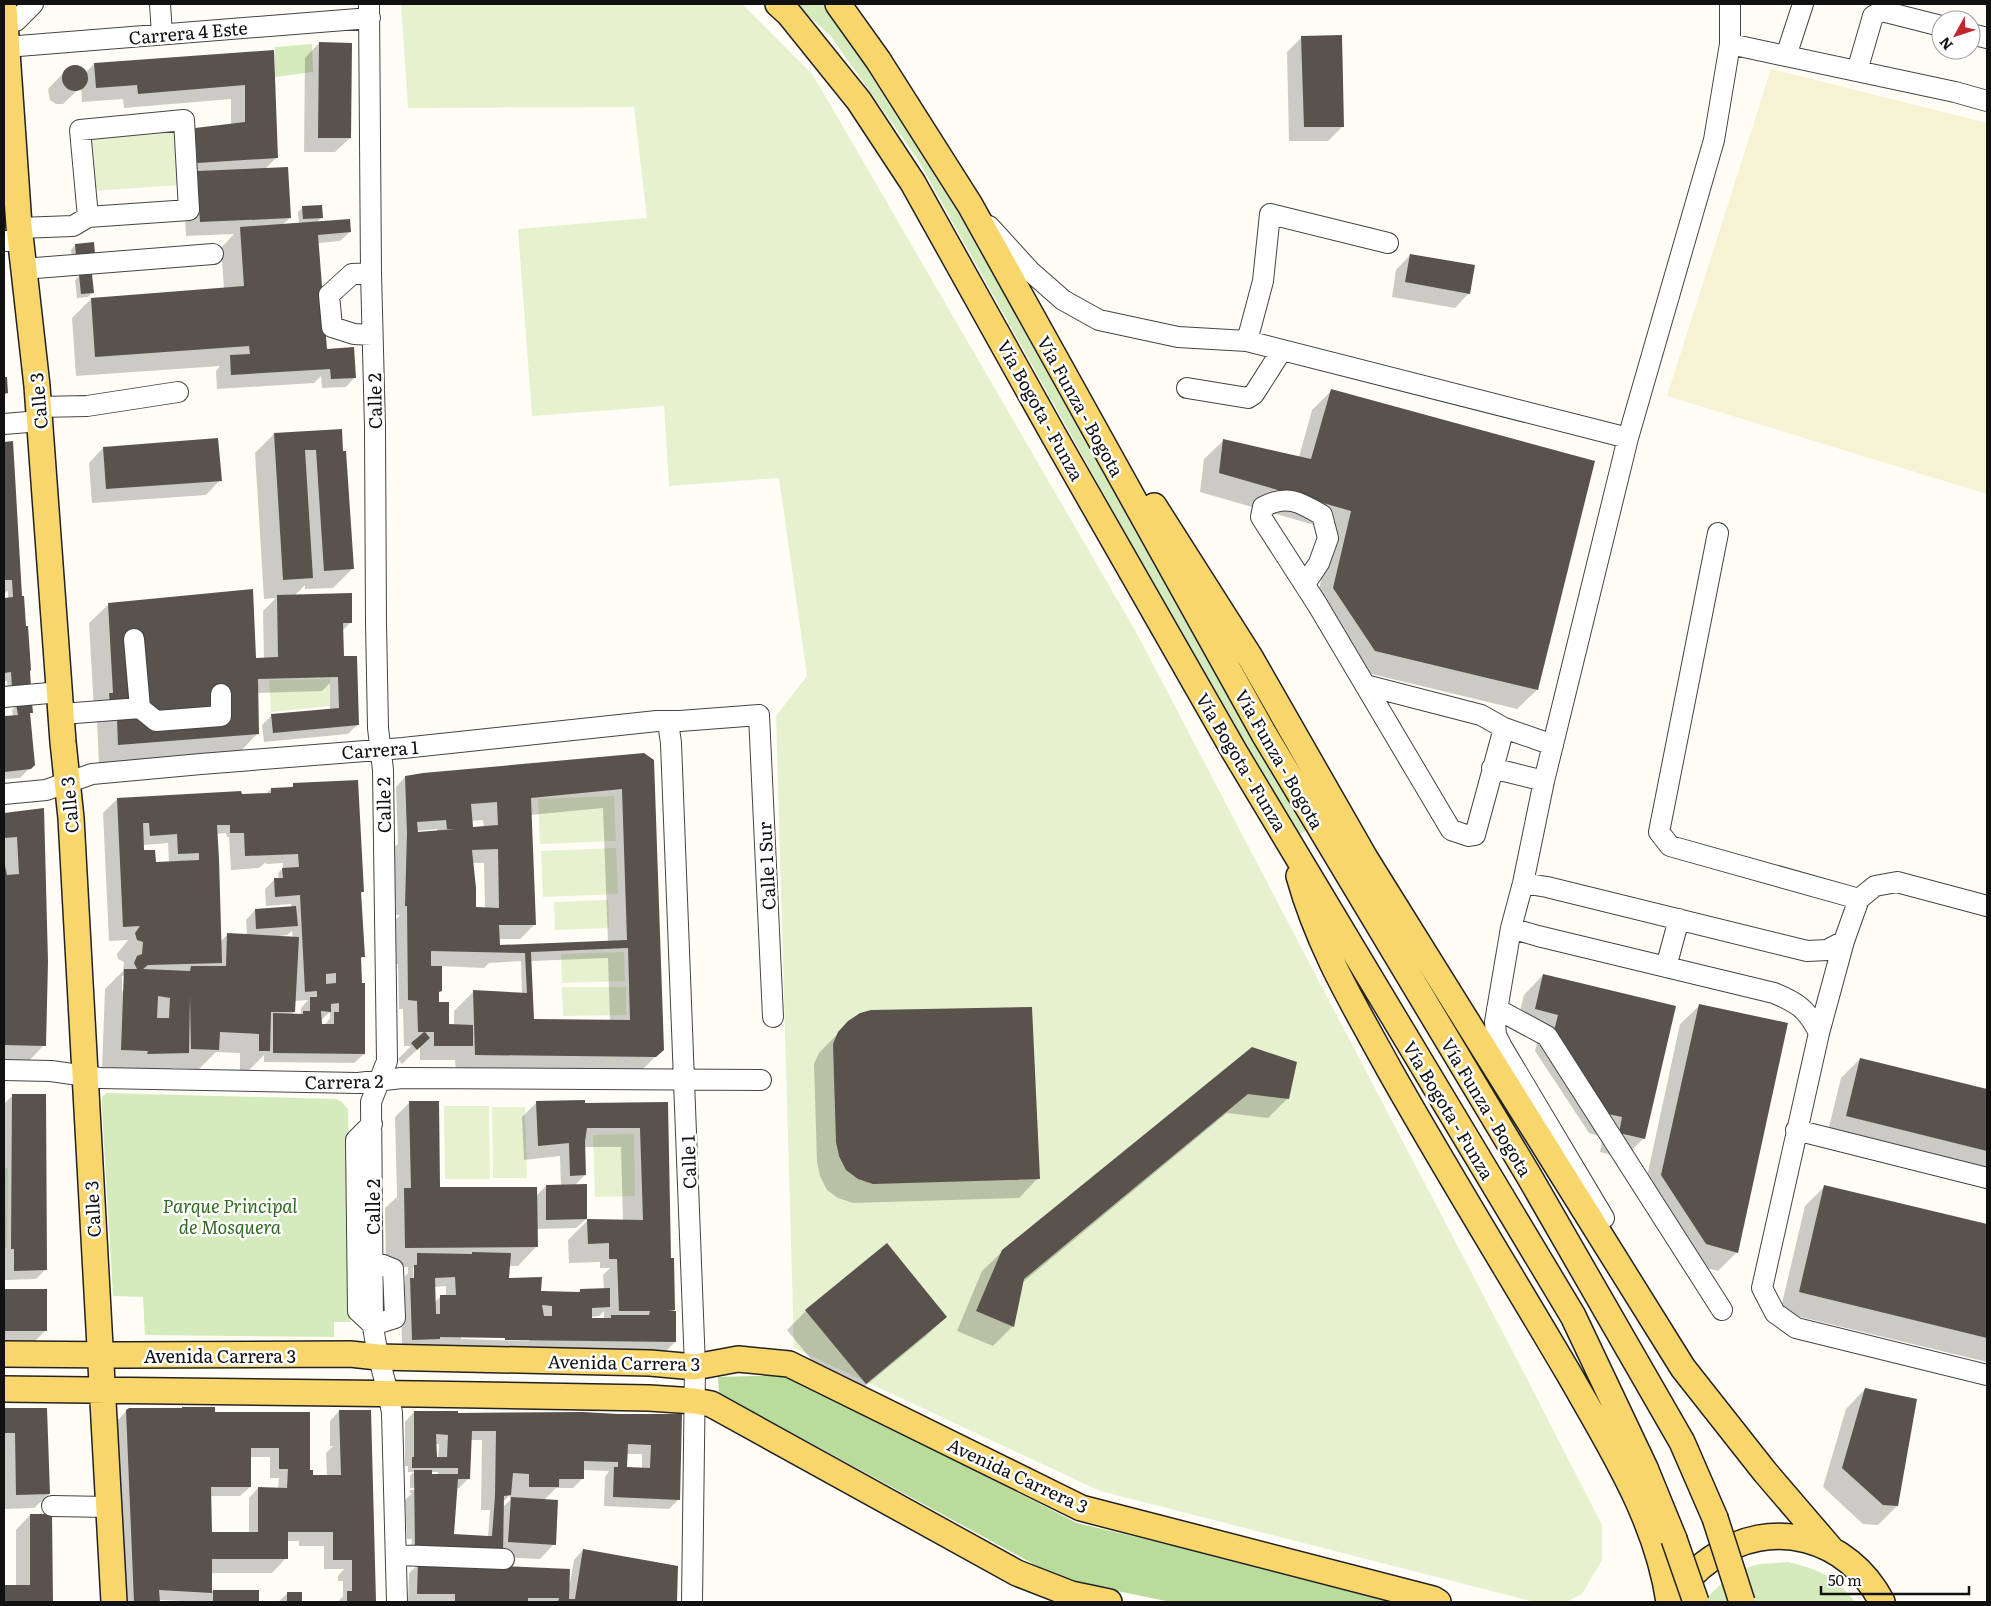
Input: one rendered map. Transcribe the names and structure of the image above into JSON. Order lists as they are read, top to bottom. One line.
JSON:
{"streets":{"main road":["Calle 3","Vía Funza - Bogota","Vía Bogota - Funza","Avenida Carrera 3"],"street":["Carrera 4 Este","Calle 2","Carrera 1","Calle 1 Sur","Carrera 2","Calle 1"]},"crossings":[["Carrera 4 Este","Calle 3"],["Carrera 4 Este","Calle 2"],["Calle 3","Carrera 1"],["Calle 3","Carrera 2"],["Calle 3","Avenida Carrera 3"],["Calle 2","Carrera 1"],["Calle 2","Carrera 2"],["Calle 2","Avenida Carrera 3"],["Carrera 1","Calle 1 Sur"],["Carrera 1","Calle 1"],["Carrera 2","Calle 1"],["Calle 1","Avenida Carrera 3"]],"parks":["Parque Principal de Mosquera"],"scale_bar":"50 m","north":"bottom left"}
